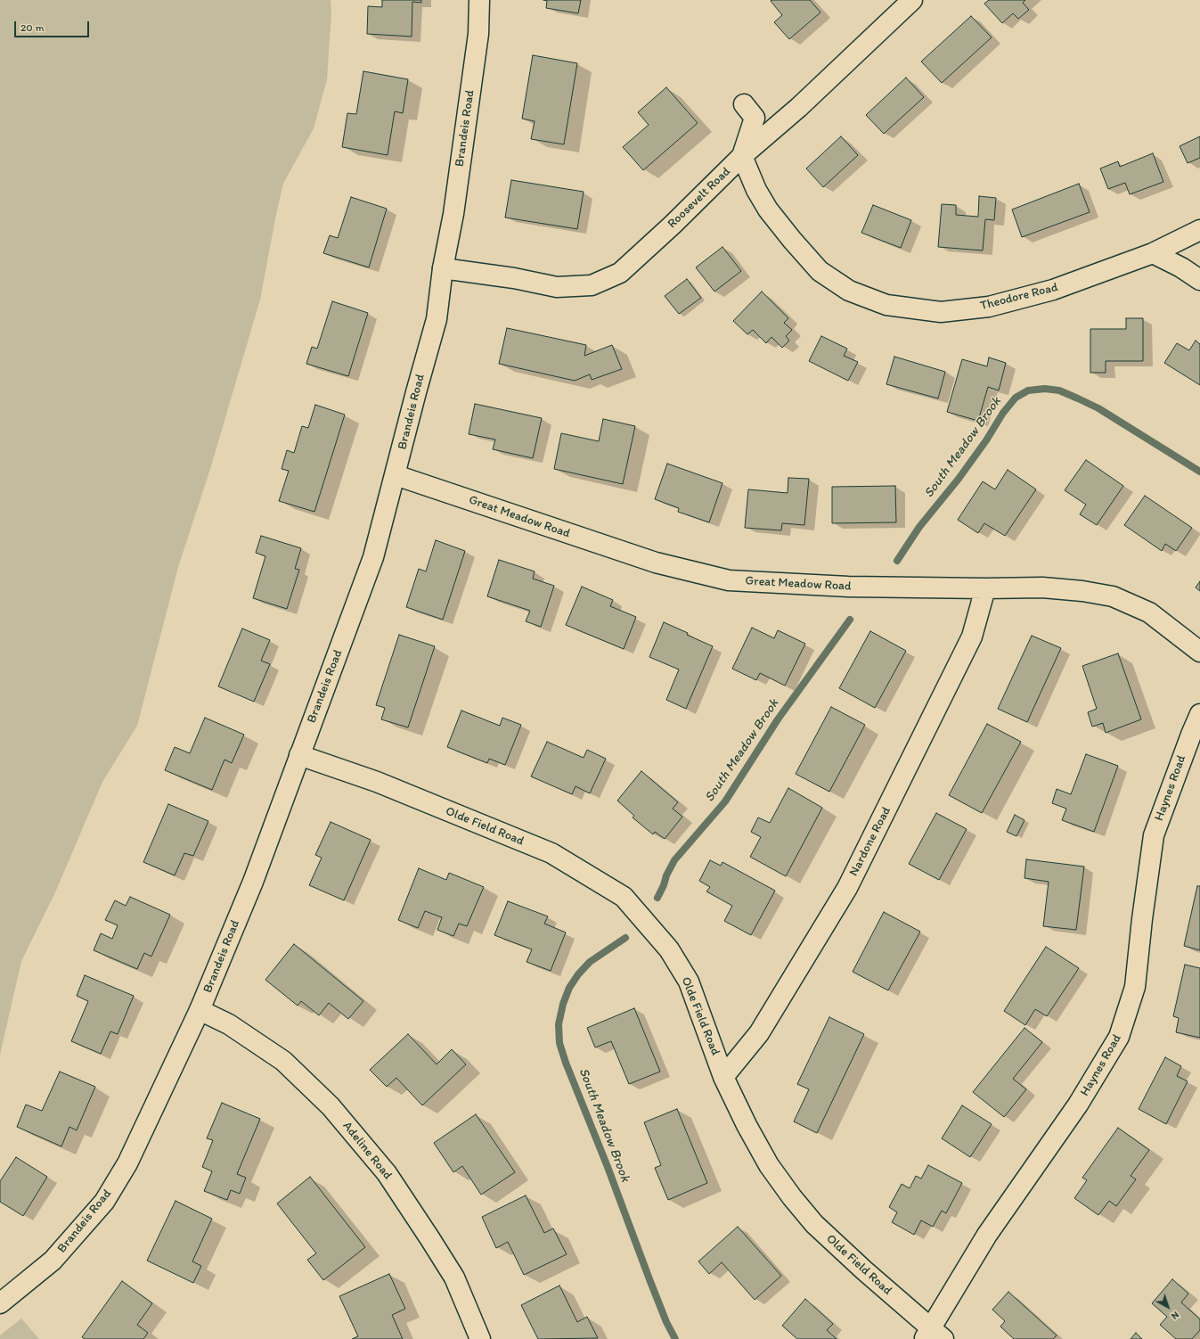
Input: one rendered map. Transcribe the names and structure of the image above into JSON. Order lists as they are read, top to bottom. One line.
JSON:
{"streets":{"street":["Brandeis Road","Roosevelt Road","Theodore Road","Great Meadow Road","Haynes Road","Olde Field Road","Nardone Road","Adeline Road"]},"crossings":[["Brandeis Road","Roosevelt Road"],["Brandeis Road","Great Meadow Road"],["Brandeis Road","Olde Field Road"],["Brandeis Road","Adeline Road"],["Roosevelt Road","Theodore Road"],["Great Meadow Road","Nardone Road"],["Haynes Road","Olde Field Road"],["Olde Field Road","Nardone Road"]],"water":["South Meadow Brook"],"scale_bar":"20 m","north":"bottom right"}
